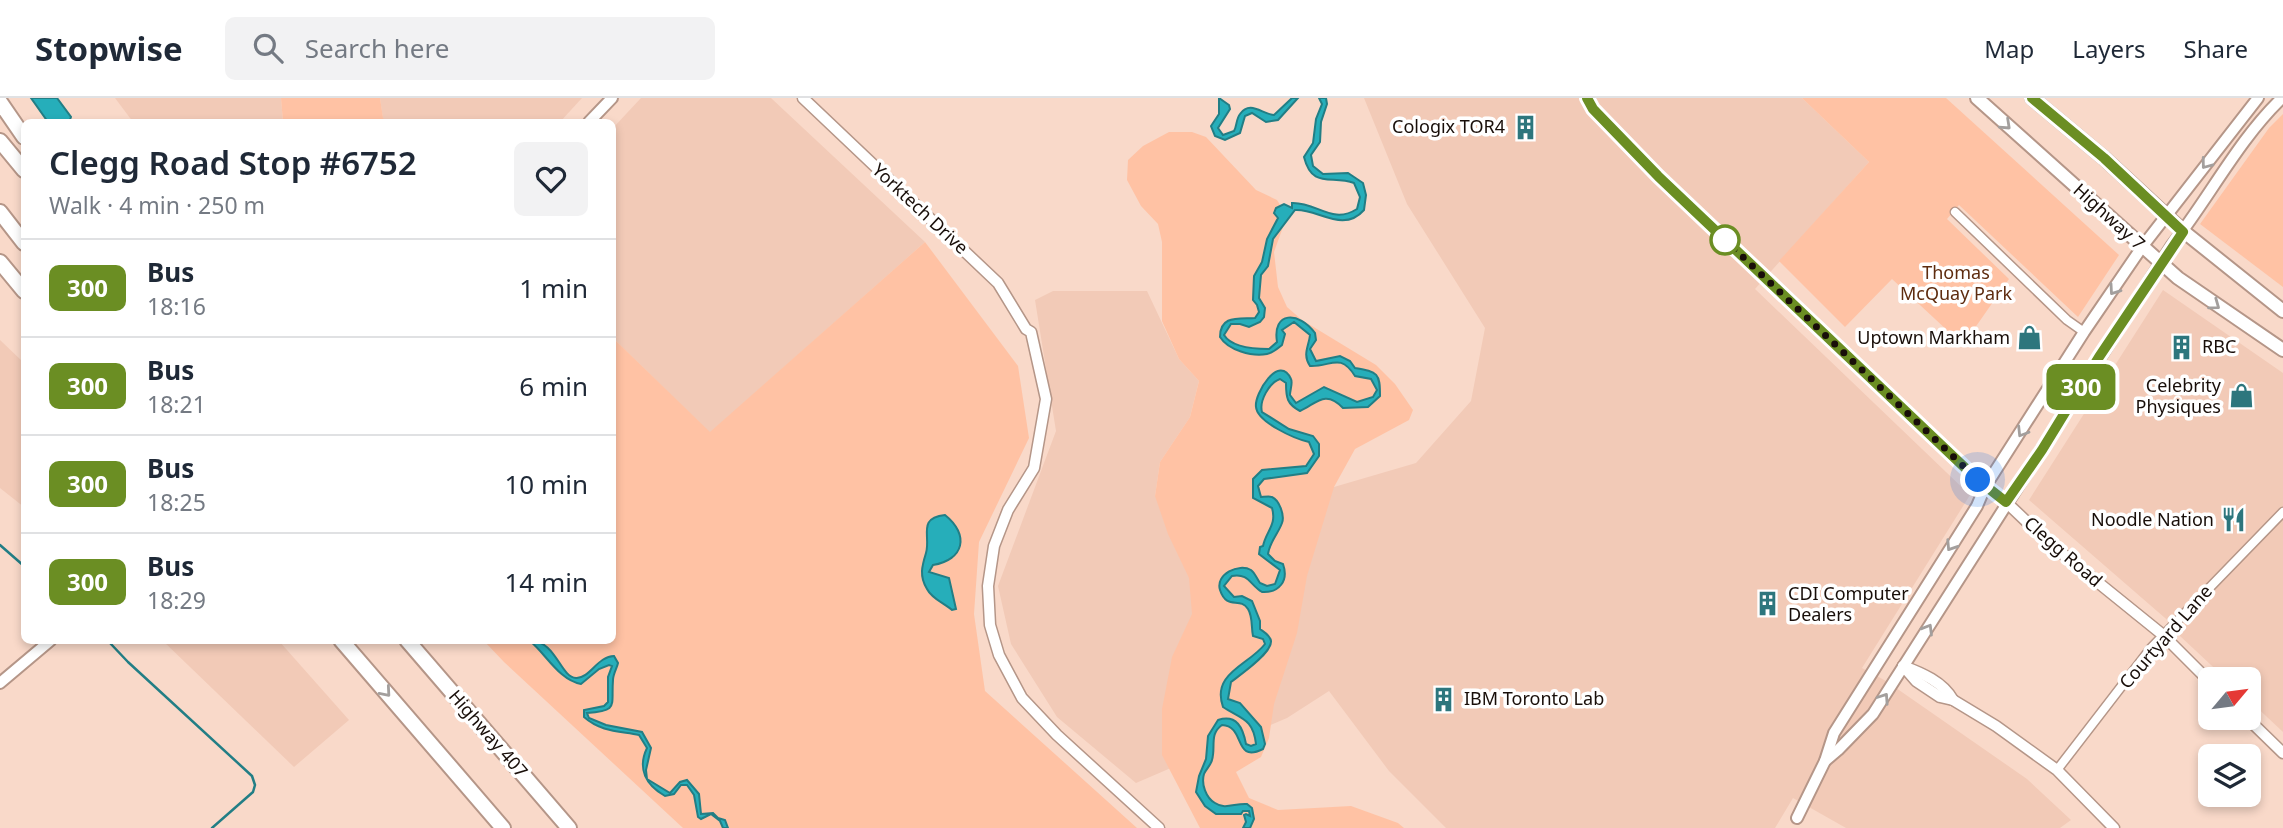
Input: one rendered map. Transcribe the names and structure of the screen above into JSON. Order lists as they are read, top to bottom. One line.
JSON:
{"streets":{"highway":["Highway 407"],"main road":["Highway 7"],"street":["Yorktech Drive","Clegg Road","Courtyard Lane"]},"crossings":[["Clegg Road","Courtyard Lane"]],"parks":["Thomas McQuay Park"],"places":{"building":["Cologix TOR4","RBC","CDI Computer Dealers","IBM Toronto Lab"],"shop":["Uptown Markham","Celebrity Physiques"],"restaurant":["Noodle Nation"]},"lines":["bus line 300"],"north":"top right","page":{"header":"Stopwise","search":"Search here","nav":["Map","Layers","Share"],"on_map":"300","heading":["Clegg Road Stop #6752","Walk · 4 min · 250 m"],"list":[{"mark":"300","name":"Bus","note":"18:16","value":"1 min"},{"mark":"300","name":"Bus","note":"18:21","value":"6 min"},{"mark":"300","name":"Bus","note":"18:25","value":"10 min"},{"mark":"300","name":"Bus","note":"18:29","value":"14 min"}]}}
